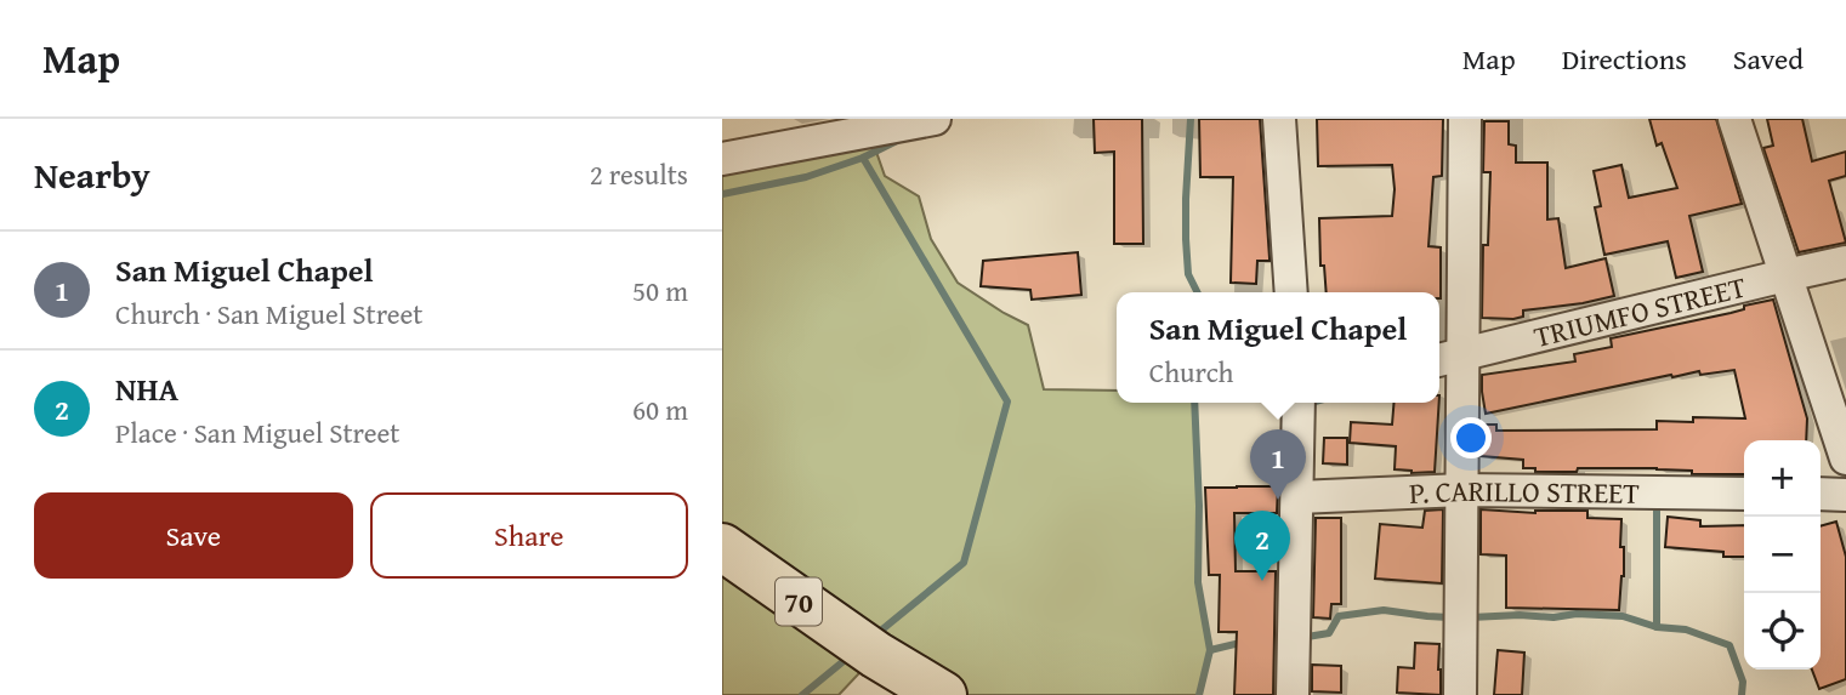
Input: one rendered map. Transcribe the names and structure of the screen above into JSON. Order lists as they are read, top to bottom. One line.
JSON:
{"streets":{"highway":["70"],"street":["TRIUMFO STREET","P. CARILLO STREET"]},"page":{"header":"Map","nav":["Map","Directions","Saved"],"heading":["Nearby","2 results"],"list":[{"mark":"1","name":"San Miguel Chapel","note":"Church · San Miguel Street","value":"50 m"},{"mark":"2","name":"NHA","note":"Place · San Miguel Street","value":"60 m"}],"popup":["San Miguel Chapel","Church"],"pins":["1","2"],"map_buttons":["+","−"],"buttons":["Save","Share"]}}
